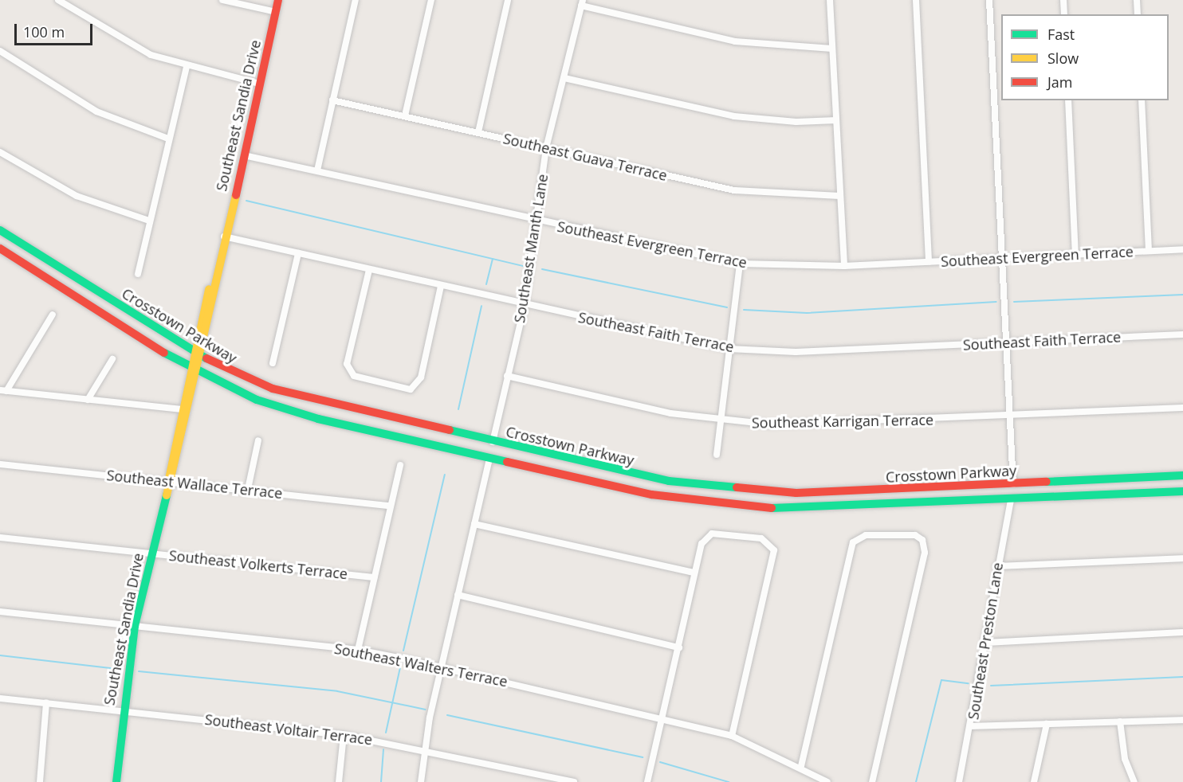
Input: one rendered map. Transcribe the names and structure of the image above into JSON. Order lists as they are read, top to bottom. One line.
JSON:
{"streets":{"main road":["Southeast Sandia Drive","Crosstown Parkway"],"street":["Southeast Guava Terrace","Southeast Evergreen Terrace","Southeast Manth Lane","Southeast Faith Terrace","Southeast Karrigan Terrace","Southeast Wallace Terrace","Southeast Volkerts Terrace","Southeast Preston Lane","Southeast Walters Terrace","Southeast Voltair Terrace"]},"crossings":[["Southeast Sandia Drive","Southeast Evergreen Terrace"],["Southeast Sandia Drive","Crosstown Parkway"],["Southeast Sandia Drive","Southeast Faith Terrace"],["Southeast Sandia Drive","Southeast Wallace Terrace"],["Southeast Sandia Drive","Southeast Volkerts Terrace"],["Southeast Sandia Drive","Southeast Walters Terrace"],["Southeast Sandia Drive","Southeast Voltair Terrace"],["Southeast Guava Terrace","Southeast Manth Lane"],["Southeast Evergreen Terrace","Southeast Manth Lane"],["Southeast Manth Lane","Crosstown Parkway"],["Southeast Manth Lane","Southeast Faith Terrace"],["Southeast Manth Lane","Southeast Karrigan Terrace"],["Crosstown Parkway","Southeast Preston Lane"]],"legend":["Fast","Slow","Jam"],"scale_bar":"100 m"}
